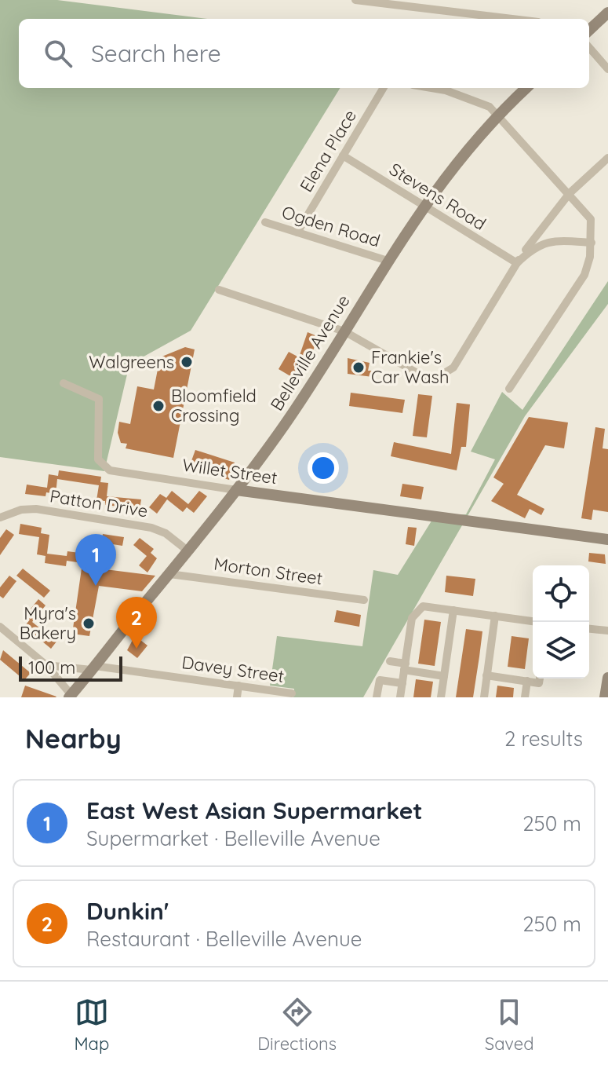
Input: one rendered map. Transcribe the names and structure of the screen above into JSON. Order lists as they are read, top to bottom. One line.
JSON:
{"streets":{"main road":["Belleville Avenue","Willet Street"],"street":["Elena Place","Stevens Road","Ogden Road","Patton Drive","Morton Street","Davey Street"]},"crossings":[["Elena Place","Stevens Road"],["Elena Place","Ogden Road"],["Stevens Road","Belleville Avenue"],["Ogden Road","Belleville Avenue"],["Belleville Avenue","Willet Street"],["Belleville Avenue","Patton Drive"],["Belleville Avenue","Morton Street"],["Belleville Avenue","Davey Street"]],"places":["Walgreens","Frankie's Car Wash","Bloomfield Crossing","Myra's Bakery"],"scale_bar":"100 m","page":{"search":"Search here","pins":["1","2"],"scale":"100 m","heading":["Nearby","2 results"],"list":[{"mark":"1","name":"East West Asian Supermarket","note":"Supermarket · Belleville Avenue","value":"250 m"},{"mark":"2","name":"Dunkin'","note":"Restaurant · Belleville Avenue","value":"250 m"}],"nav":["Map","Directions","Saved"]}}
